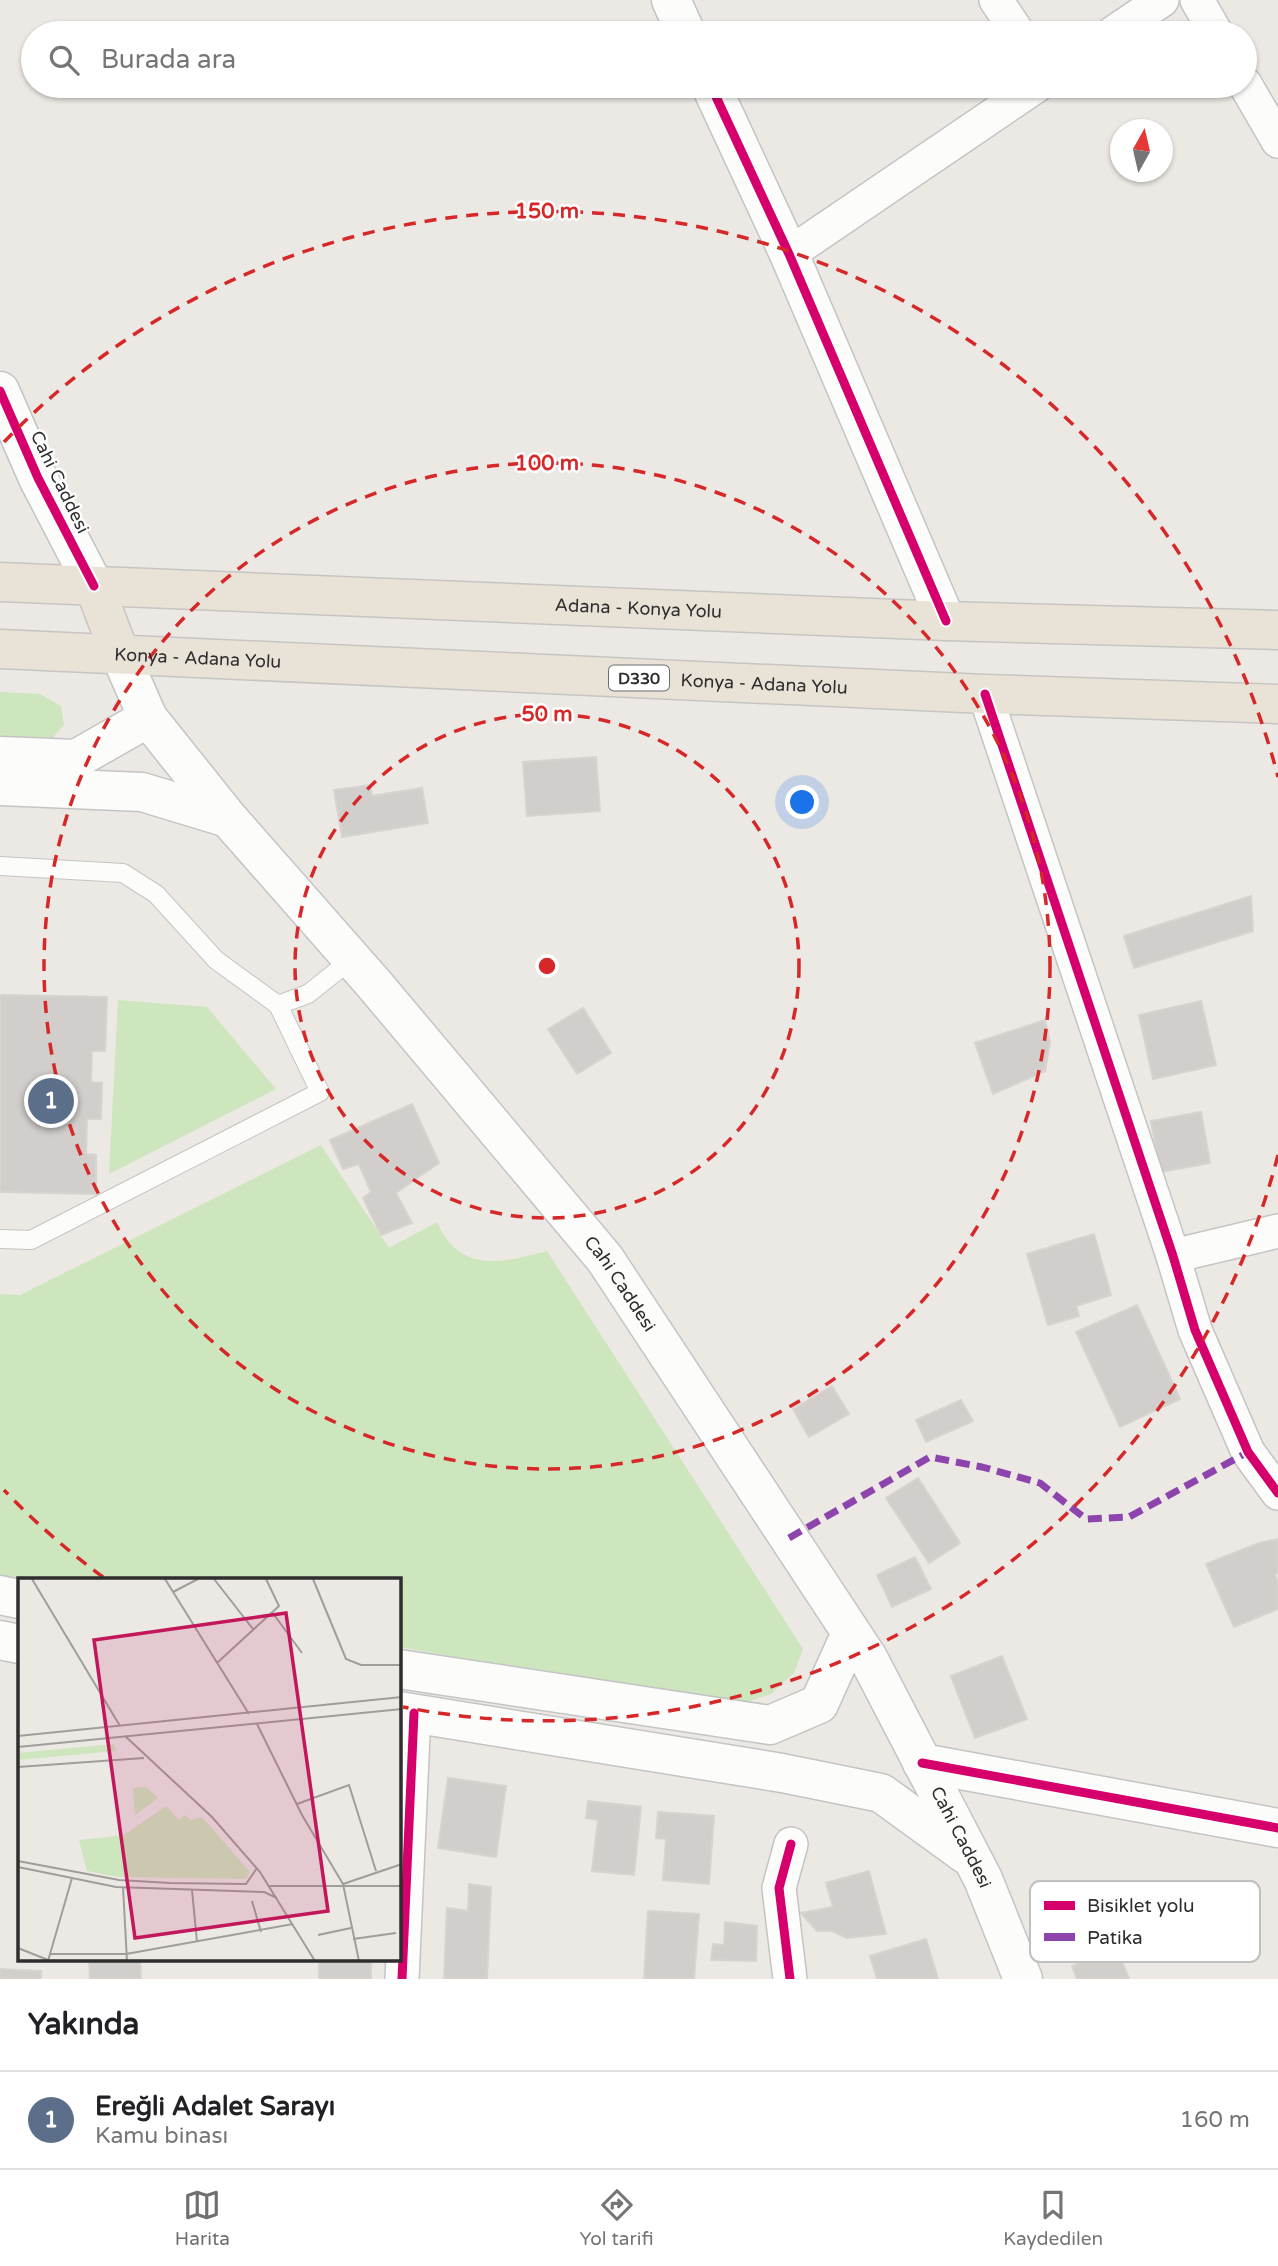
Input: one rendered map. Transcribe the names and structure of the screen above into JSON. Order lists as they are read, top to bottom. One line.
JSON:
{"streets":{"highway":["Adana - Konya Yolu","Konya - Adana Yolu","D330"],"main road":["Cahi Caddesi"]},"crossings":[["Cahi Caddesi","Adana - Konya Yolu"],["Cahi Caddesi","Konya - Adana Yolu"]],"legend":["Bisiklet yolu","Patika"],"north":"top","page":{"search":"Burada ara","pins":"1","heading":"Yakında","list":[{"mark":"1","name":"Ereğli Adalet Sarayı","note":"Kamu binası","value":"160 m"}],"nav":["Harita","Yol tarifi","Kaydedilen"]},"rings":["150 m","100 m","50 m"]}
